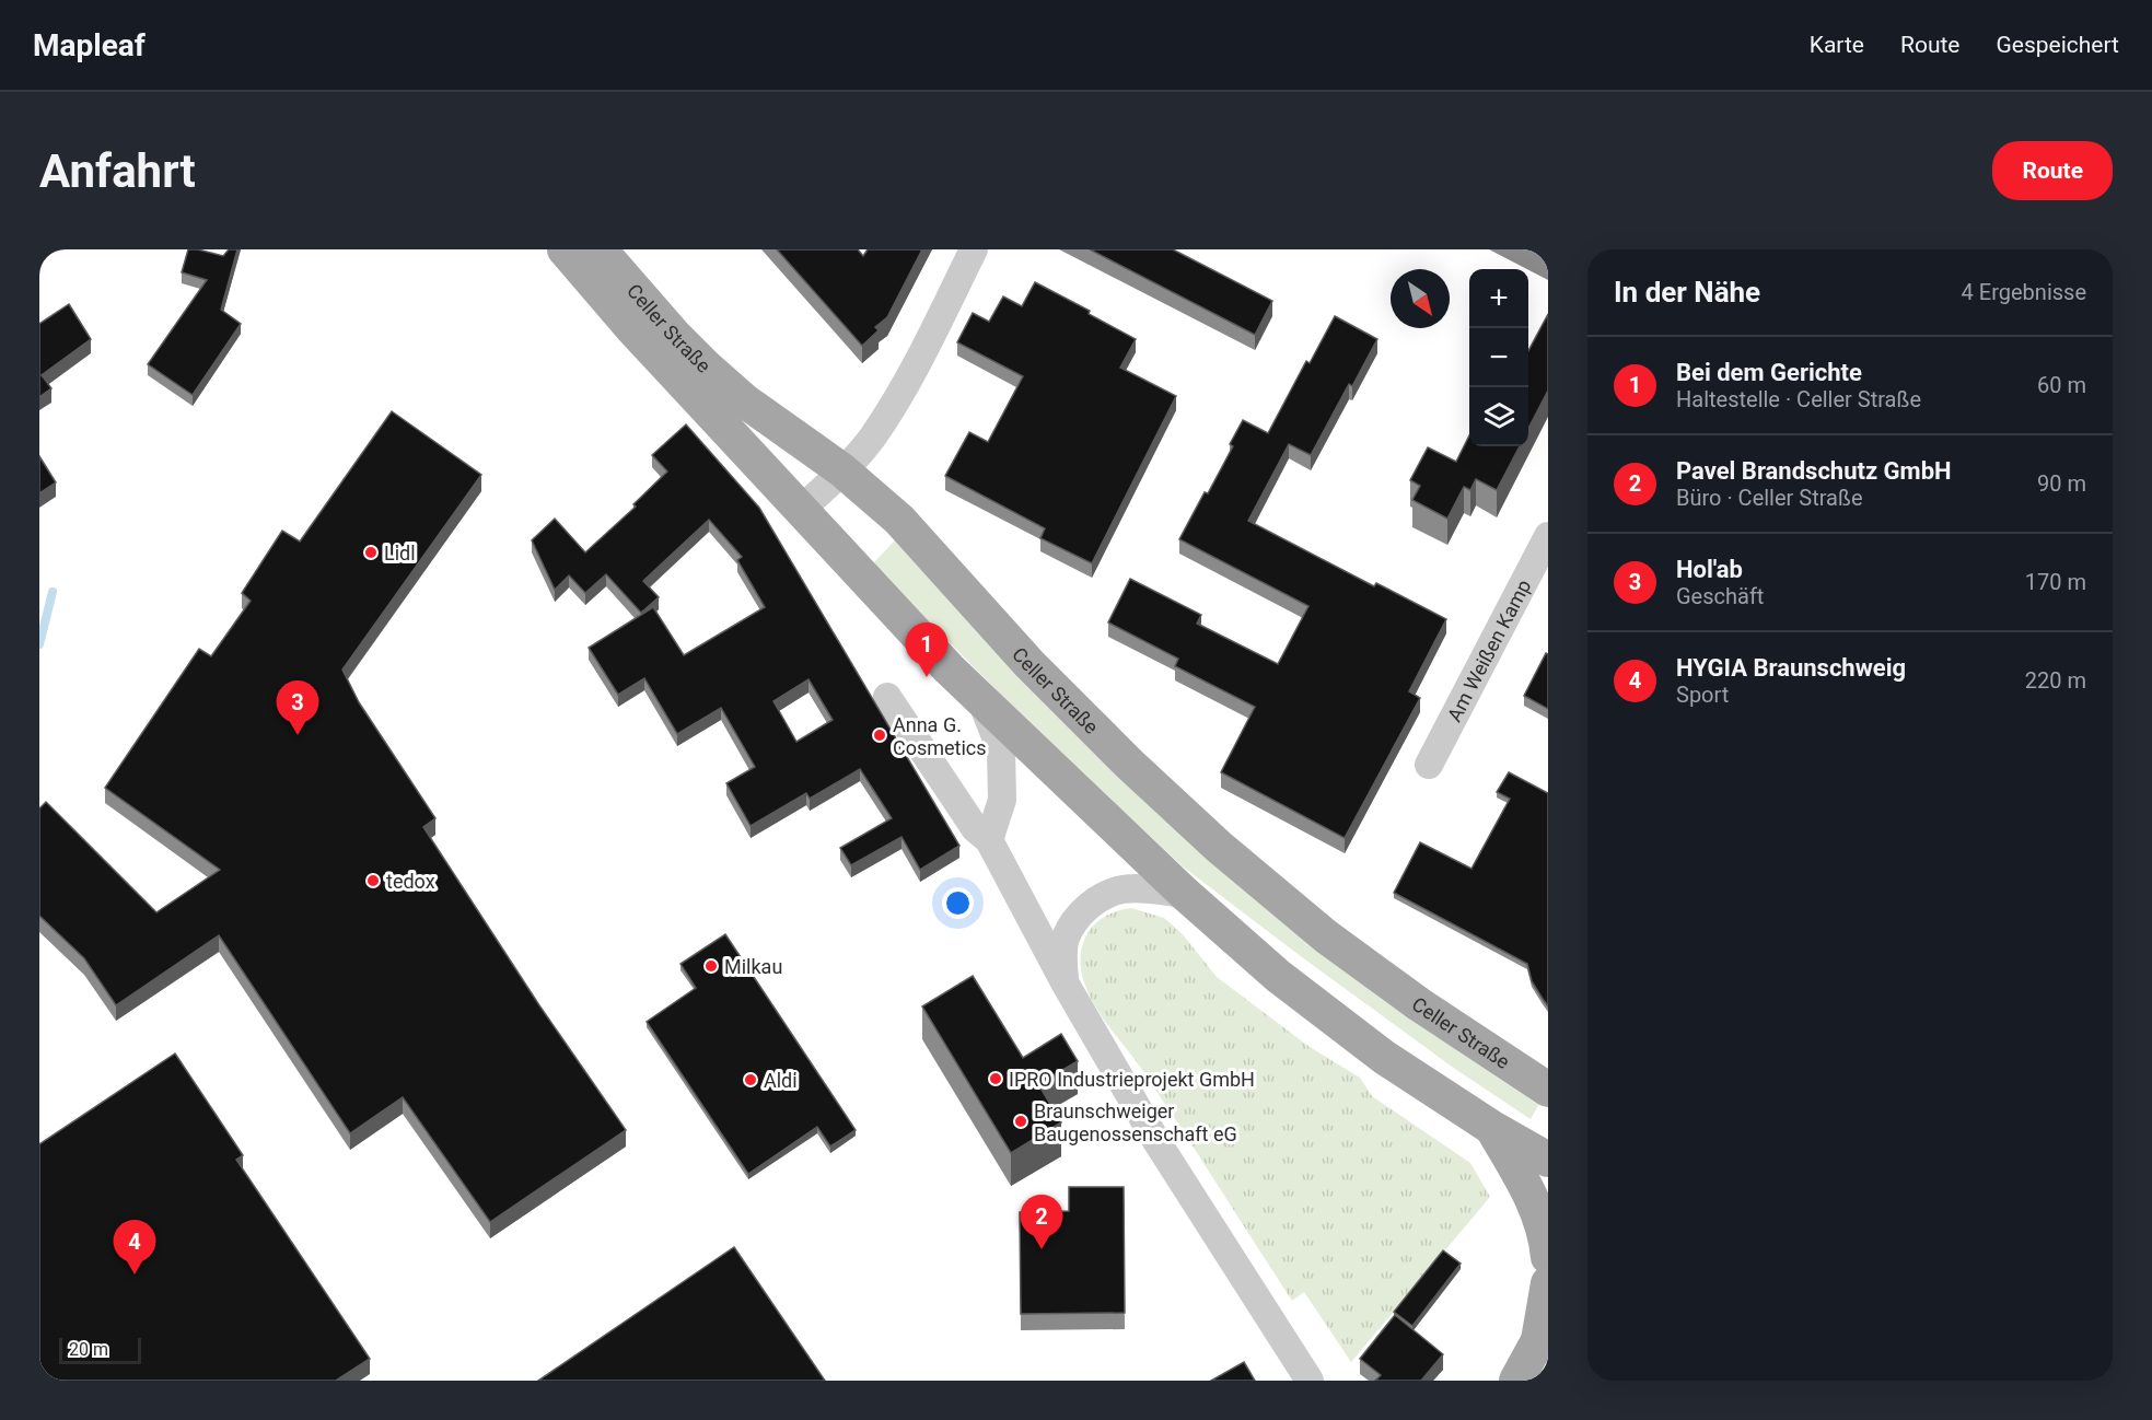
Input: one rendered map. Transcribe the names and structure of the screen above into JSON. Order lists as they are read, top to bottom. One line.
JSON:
{"streets":{"main road":["Celler Straße"],"street":["Am Weißen Kamp"]},"places":["Lidl","Anna G. Cosmetics","tedox","Milkau","IPRO Industrieprojekt GmbH","Aldi","Braunschweiger Baugenossenschaft eG"],"scale_bar":"20 m","north":"bottom right","page":{"header":"Mapleaf","nav":["Karte","Route","Gespeichert"],"buttons":"Route","title":"Anfahrt","heading":["In der Nähe","4 Ergebnisse"],"map_buttons":["+","−"],"list":[{"mark":"1","name":"Bei dem Gerichte","note":"Haltestelle · Celler Straße","value":"60 m"},{"mark":"2","name":"Pavel Brandschutz GmbH","note":"Büro · Celler Straße","value":"90 m"},{"mark":"3","name":"Hol'ab","note":"Geschäft","value":"170 m"},{"mark":"4","name":"HYGIA Braunschweig","note":"Sport","value":"220 m"}],"pins":["1","3","2","4"],"scale":"20 m"}}
